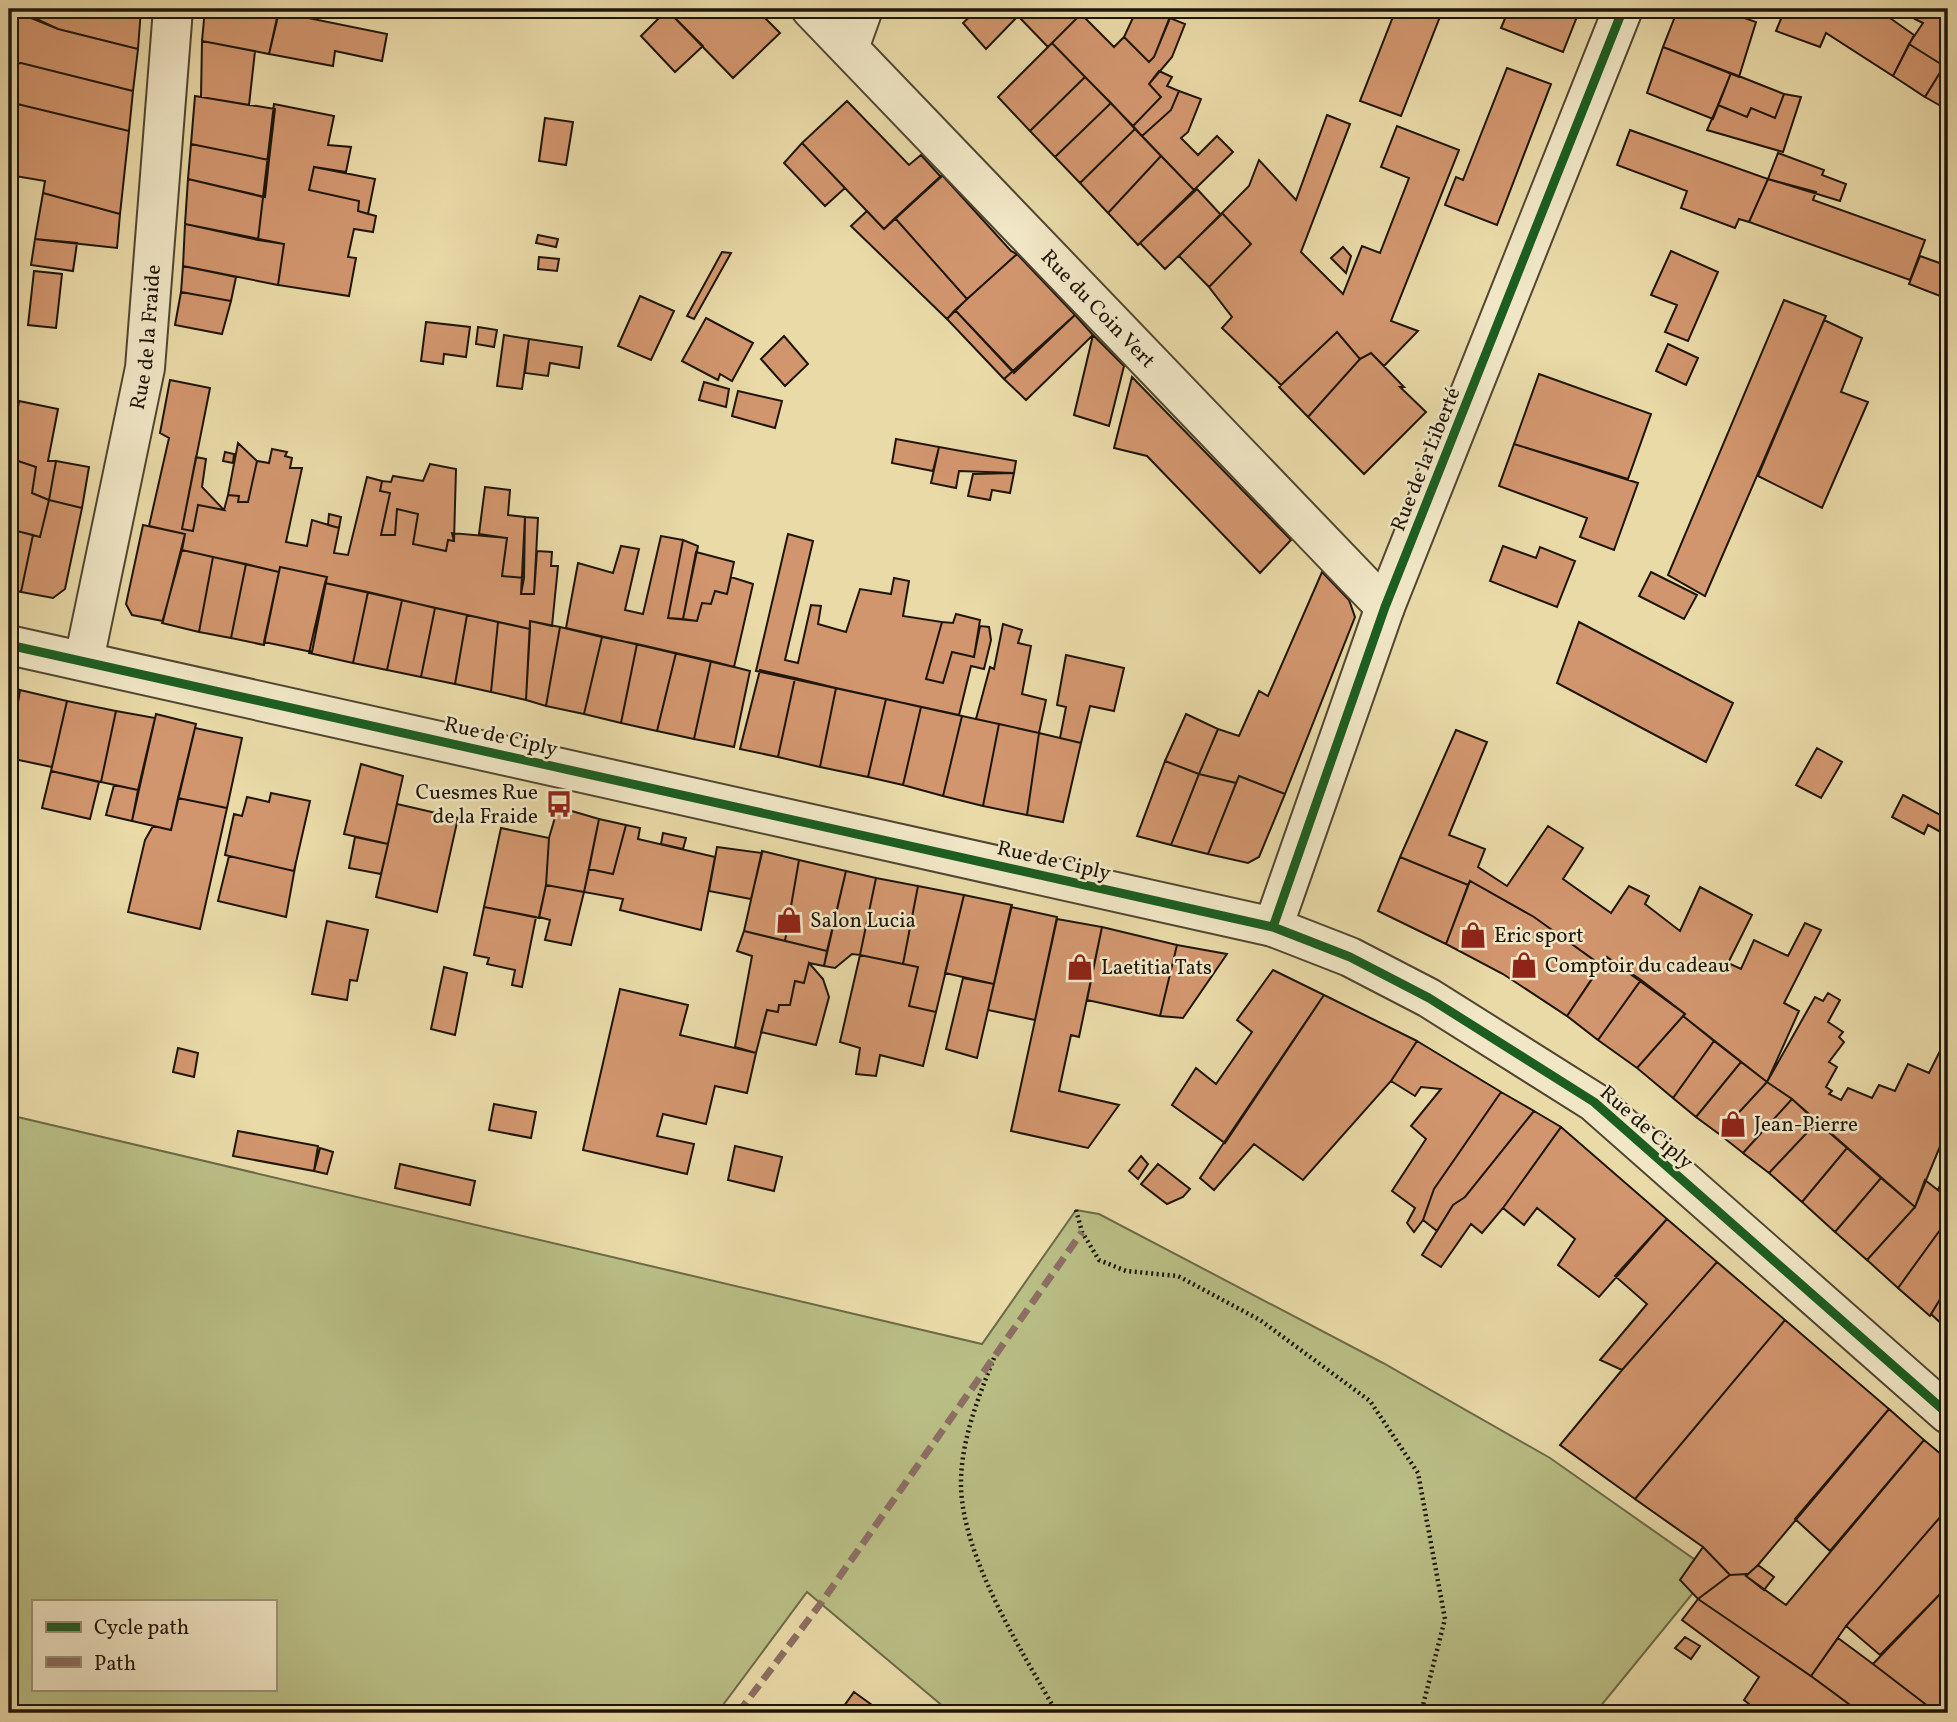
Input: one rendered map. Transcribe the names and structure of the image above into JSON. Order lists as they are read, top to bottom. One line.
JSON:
{"streets":{"street":["Rue du Coin Vert","Rue de la Fraide","Rue de la Liberté","Rue de Ciply"]},"crossings":[["Rue du Coin Vert","Rue de la Liberté"],["Rue de la Fraide","Rue de Ciply"],["Rue de la Liberté","Rue de Ciply"]],"places":{"bus stop":["Cuesmes Rue de la Fraide"],"shop":["Salon Lucia","Eric sport","Comptoir du cadeau","Laetitia Tats","Jean-Pierre"]},"legend":["Cycle path","Path"]}
